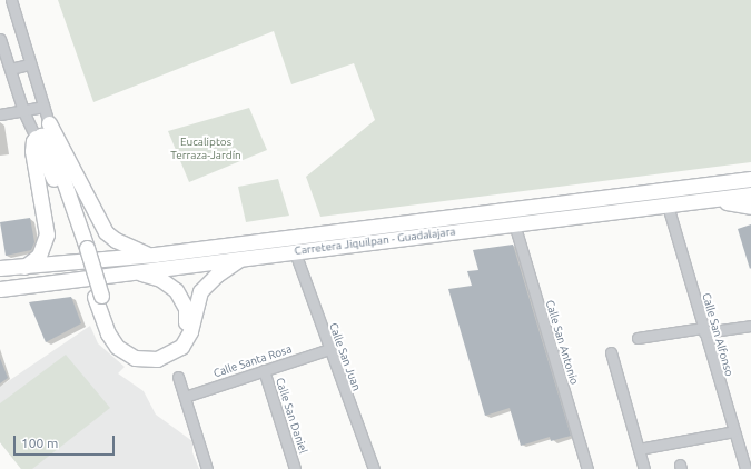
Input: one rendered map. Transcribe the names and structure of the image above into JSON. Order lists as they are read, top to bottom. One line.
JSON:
{"streets":{"highway":["Carretera Jiquilpan - Guadalajara"],"street":["Calle San Alfonso","Calle San Antonio","Calle San Juan","Calle Santa Rosa","Calle San Daniel"]},"crossings":[["Carretera Jiquilpan - Guadalajara","Calle San Alfonso"],["Carretera Jiquilpan - Guadalajara","Calle San Antonio"],["Carretera Jiquilpan - Guadalajara","Calle San Juan"],["Calle San Juan","Calle Santa Rosa"],["Calle Santa Rosa","Calle San Daniel"]],"parks":["Eucaliptos Terraza-Jardín"],"scale_bar":"100 m"}
